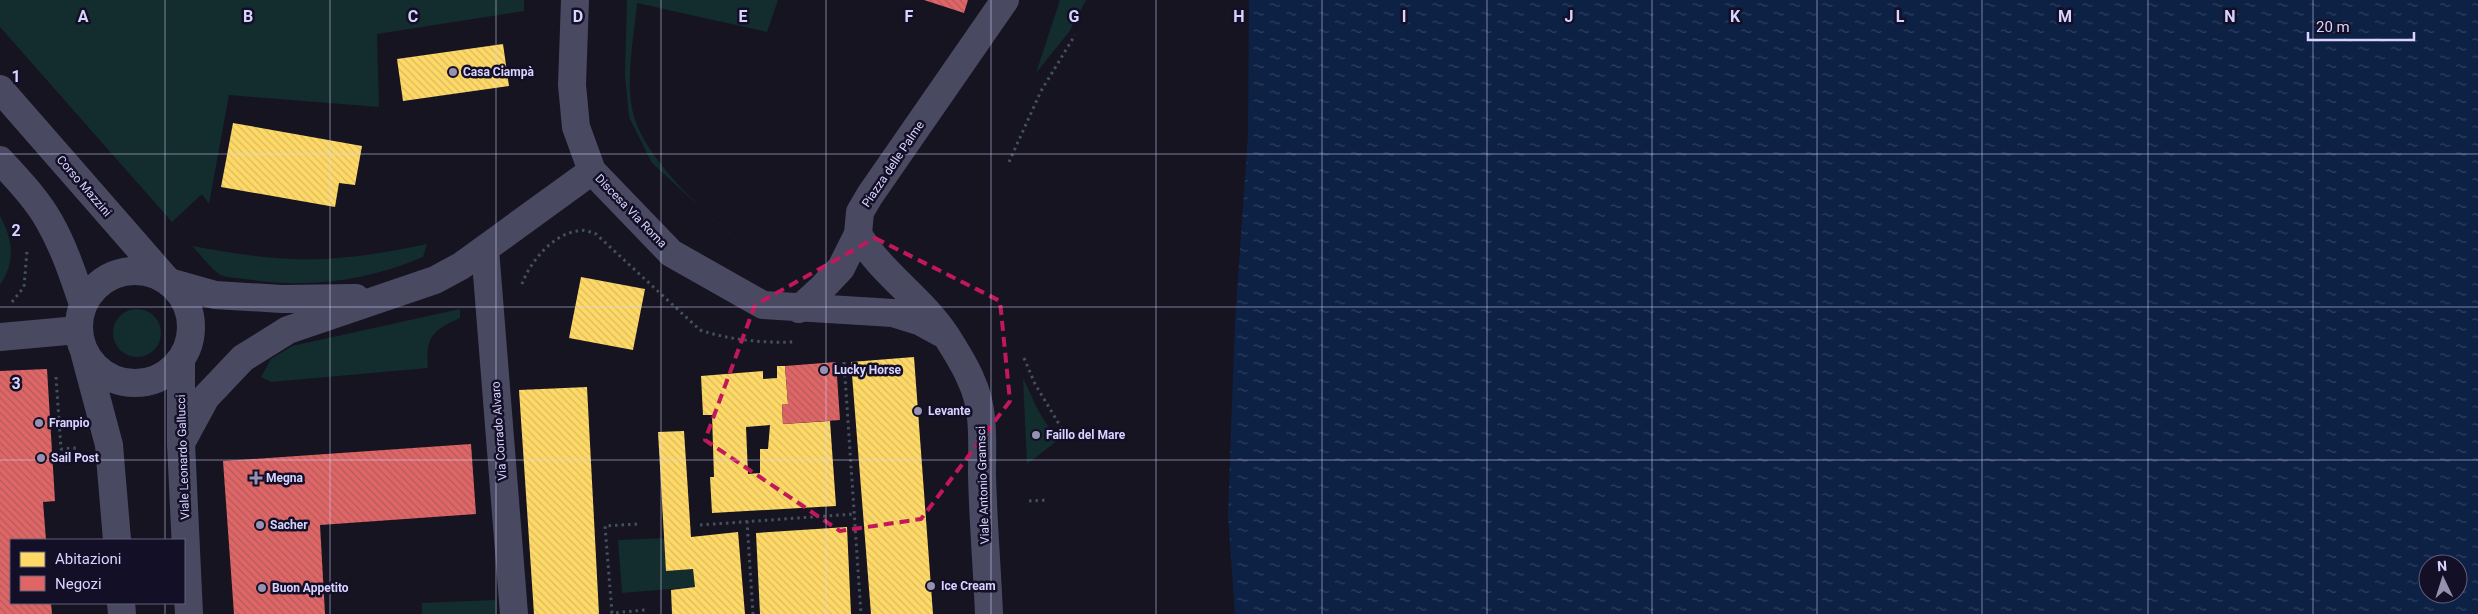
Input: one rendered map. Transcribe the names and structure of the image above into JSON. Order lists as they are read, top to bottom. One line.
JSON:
{"streets":{"street":["Piazza delle Palme","Corso Mazzini","Discesa Via Roma","Via Corrado Alvaro","Viale Leonardo Gallucci","Viale Antonio Gramsci"]},"crossings":[["Piazza delle Palme","Discesa Via Roma"],["Corso Mazzini","Viale Leonardo Gallucci"],["Discesa Via Roma","Viale Antonio Gramsci"]],"places":{"other":["Casa Ciampà","Lucky Horse","Levante","Franpio","Faillo del Mare","Sail Post","Sacher","Ice Cream","Buon Appetito"],"health":["Megna"]},"legend":["Abitazioni","Negozi"],"scale_bar":"20 m","north":"top","grid":{"columns":["A","B","C","D","E","F","G","H","I","J","K","L","M","N"],"rows":["1","2","3"]}}
